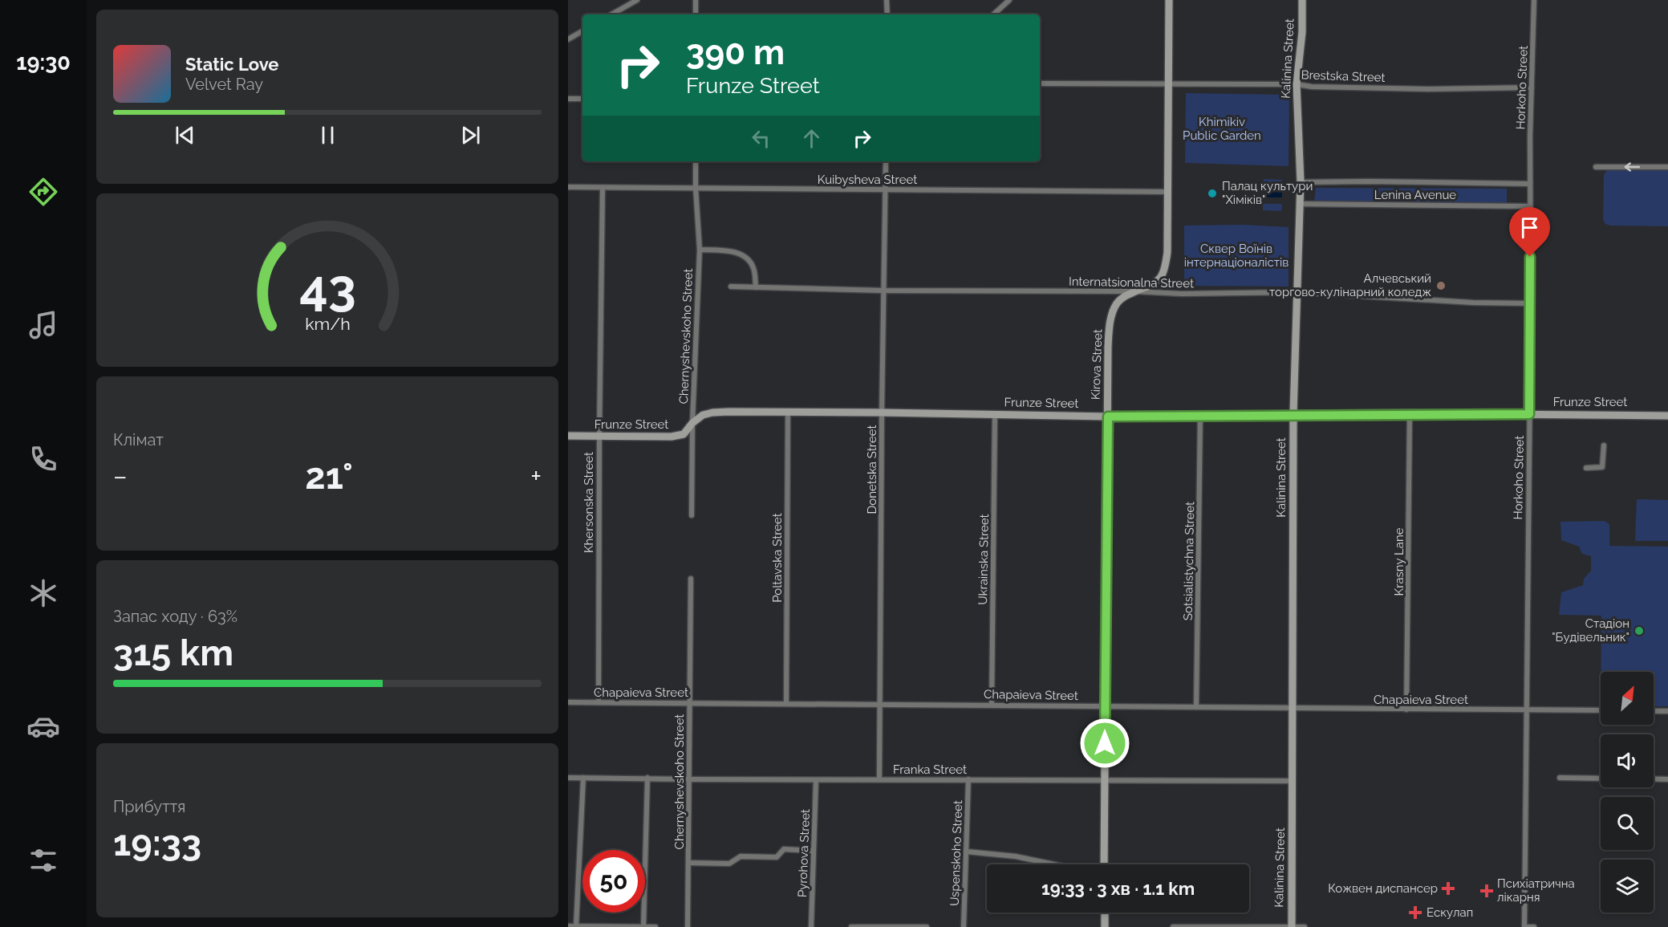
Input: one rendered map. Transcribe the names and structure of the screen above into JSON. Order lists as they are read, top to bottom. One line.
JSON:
{"streets":{"street":["Kalinina Street","Brestska Street","Horkoho Street","Kuibysheva Street","Lenina Avenue","Internatsionalna Street","Chernyshevskoho Street","Kirova Street","Frunze Street","Donetska Street","Khersonska Street","Poltavska Street","Ukrainska Street","Sotsialistychna Street","Krasny Lane","Chapaieva Street","Franka Street","Pyrohova Street","Uspenskoho Street"]},"crossings":[["Kalinina Street","Brestska Street"],["Kalinina Street","Lenina Avenue"],["Kalinina Street","Internatsionalna Street"],["Kalinina Street","Frunze Street"],["Kalinina Street","Chapaieva Street"],["Kalinina Street","Franka Street"],["Brestska Street","Horkoho Street"],["Brestska Street","Kirova Street"],["Horkoho Street","Lenina Avenue"],["Horkoho Street","Internatsionalna Street"],["Horkoho Street","Frunze Street"],["Horkoho Street","Chapaieva Street"],["Kuibysheva Street","Chernyshevskoho Street"],["Kuibysheva Street","Kirova Street"],["Kuibysheva Street","Donetska Street"],["Kuibysheva Street","Khersonska Street"],["Internatsionalna Street","Kirova Street"],["Internatsionalna Street","Donetska Street"],["Chernyshevskoho Street","Frunze Street"],["Chernyshevskoho Street","Chapaieva Street"],["Chernyshevskoho Street","Franka Street"],["Kirova Street","Frunze Street"],["Kirova Street","Chapaieva Street"],["Kirova Street","Franka Street"],["Frunze Street","Donetska Street"],["Frunze Street","Khersonska Street"],["Frunze Street","Poltavska Street"],["Frunze Street","Ukrainska Street"],["Frunze Street","Sotsialistychna Street"],["Frunze Street","Krasny Lane"],["Donetska Street","Chapaieva Street"],["Donetska Street","Franka Street"],["Khersonska Street","Chapaieva Street"],["Poltavska Street","Chapaieva Street"],["Ukrainska Street","Chapaieva Street"],["Sotsialistychna Street","Chapaieva Street"],["Krasny Lane","Chapaieva Street"],["Franka Street","Pyrohova Street"],["Franka Street","Uspenskoho Street"]],"parks":["Khimikiv Public Garden","Сквер Воїнів інтернаціоналістів"],"places":{"other":["Палац культури \"Хіміків\"","Алчевський торгово-кулінарний коледж","Стадіон \"Будівельник\""],"health":["Кожвен диспансер","Психіатрична лікарня","Ескулап"]},"north":"top right","page":{"tabs":"19:30","turn":["390 m","Frunze Street"],"song":["Static Love","Velvet Ray"],"tile":["Клімат",["Запас ходу · 63%","315 km"],["Прибуття","19:33"]],"heat":["−","21°","+"],"limit":"50","trip":"19:33 · 3 хв · 1.1 km","gauge":["43","km/h"]}}
